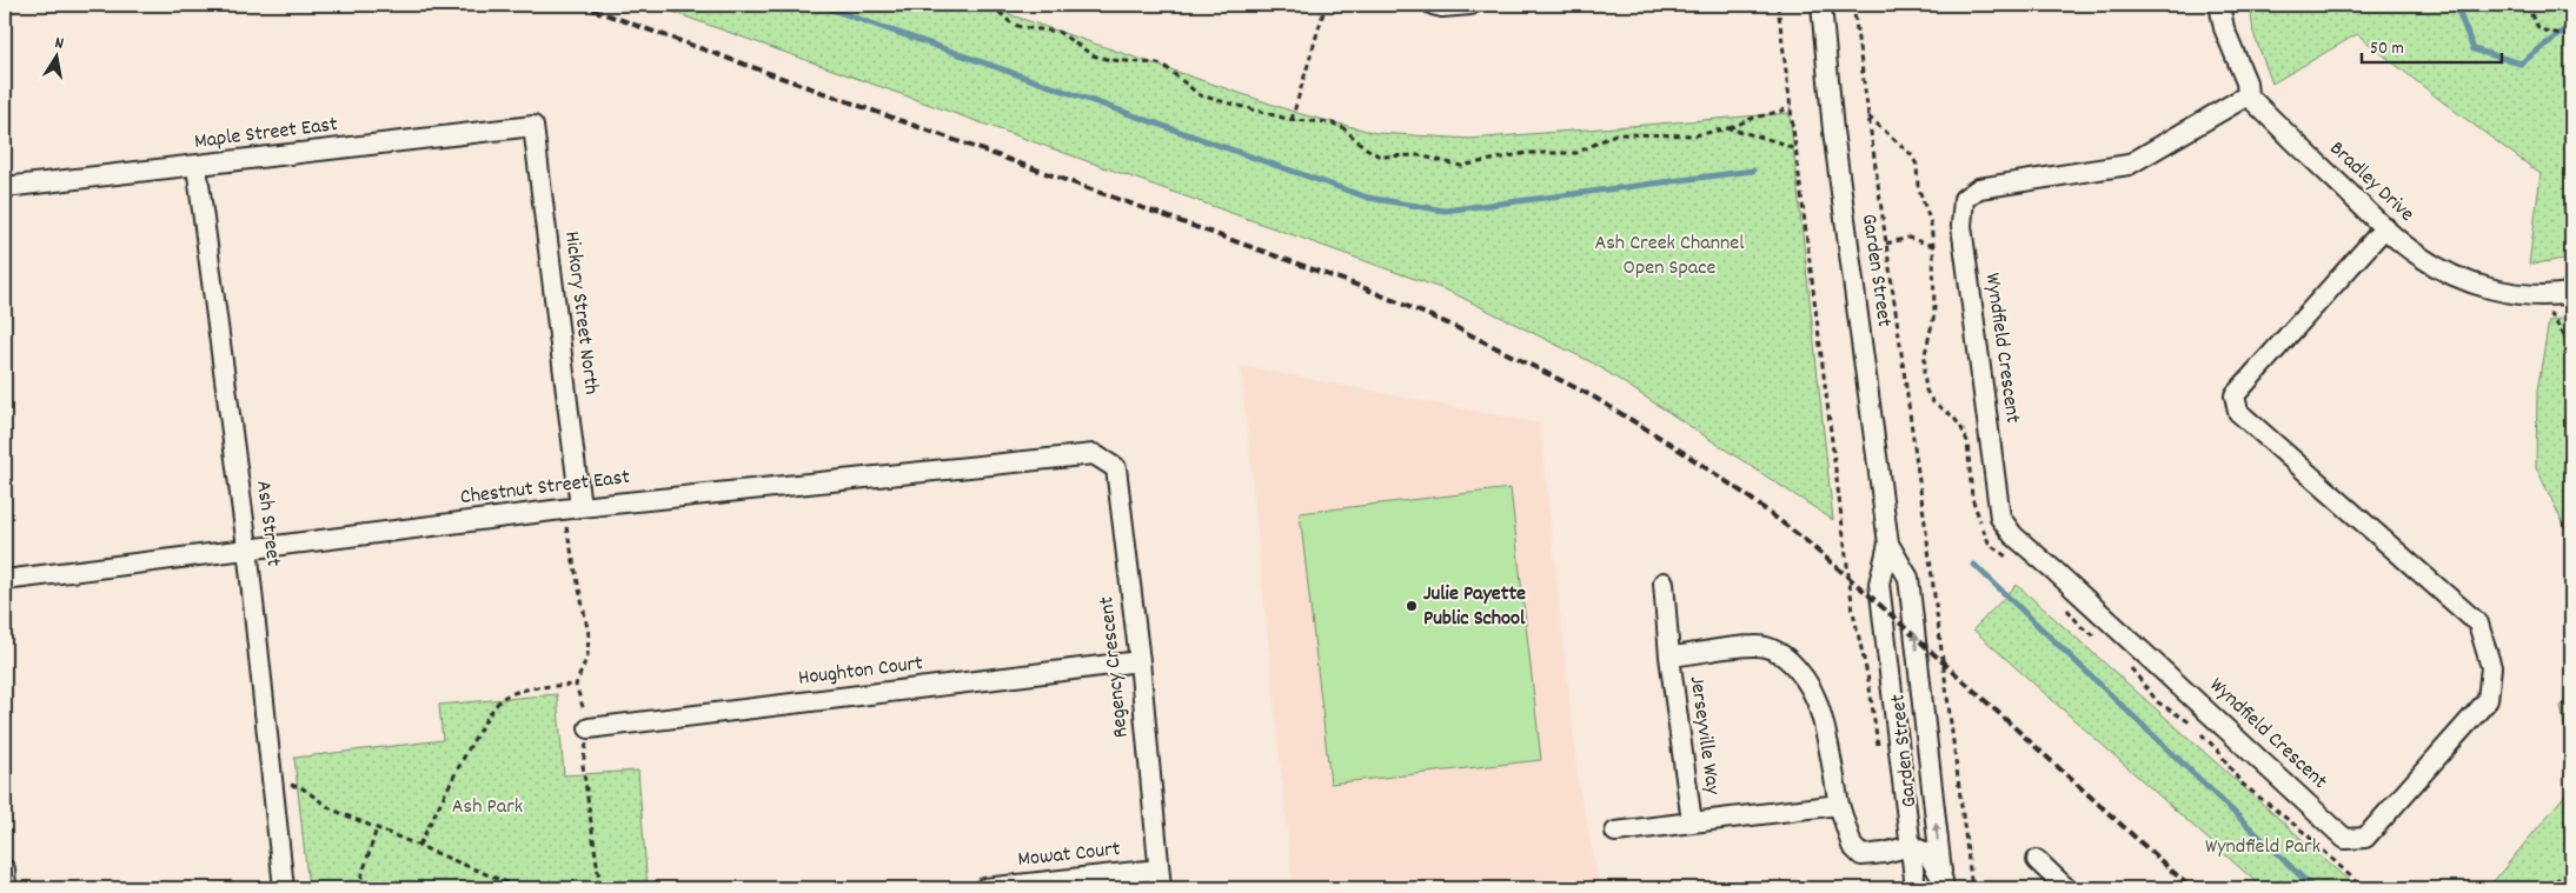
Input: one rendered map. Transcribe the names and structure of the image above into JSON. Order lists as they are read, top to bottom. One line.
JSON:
{"streets":{"street":["Maple Street East","Bradley Drive","Garden Street","Hickory Street North","Wyndfield Crescent","Chestnut Street East","Ash Street","Regency Crescent","Houghton Court","Jerseyville Way","Mowat Court"]},"crossings":[["Maple Street East","Hickory Street North"],["Maple Street East","Ash Street"],["Bradley Drive","Wyndfield Crescent"],["Garden Street","Jerseyville Way"],["Hickory Street North","Chestnut Street East"],["Chestnut Street East","Ash Street"],["Chestnut Street East","Regency Crescent"],["Regency Crescent","Houghton Court"],["Regency Crescent","Mowat Court"]],"parks":["Ash Creek Channel Open Space","Ash Park","Wyndfield Park"],"places":["Julie Payette Public School"],"scale_bar":"50 m","north":"top"}
